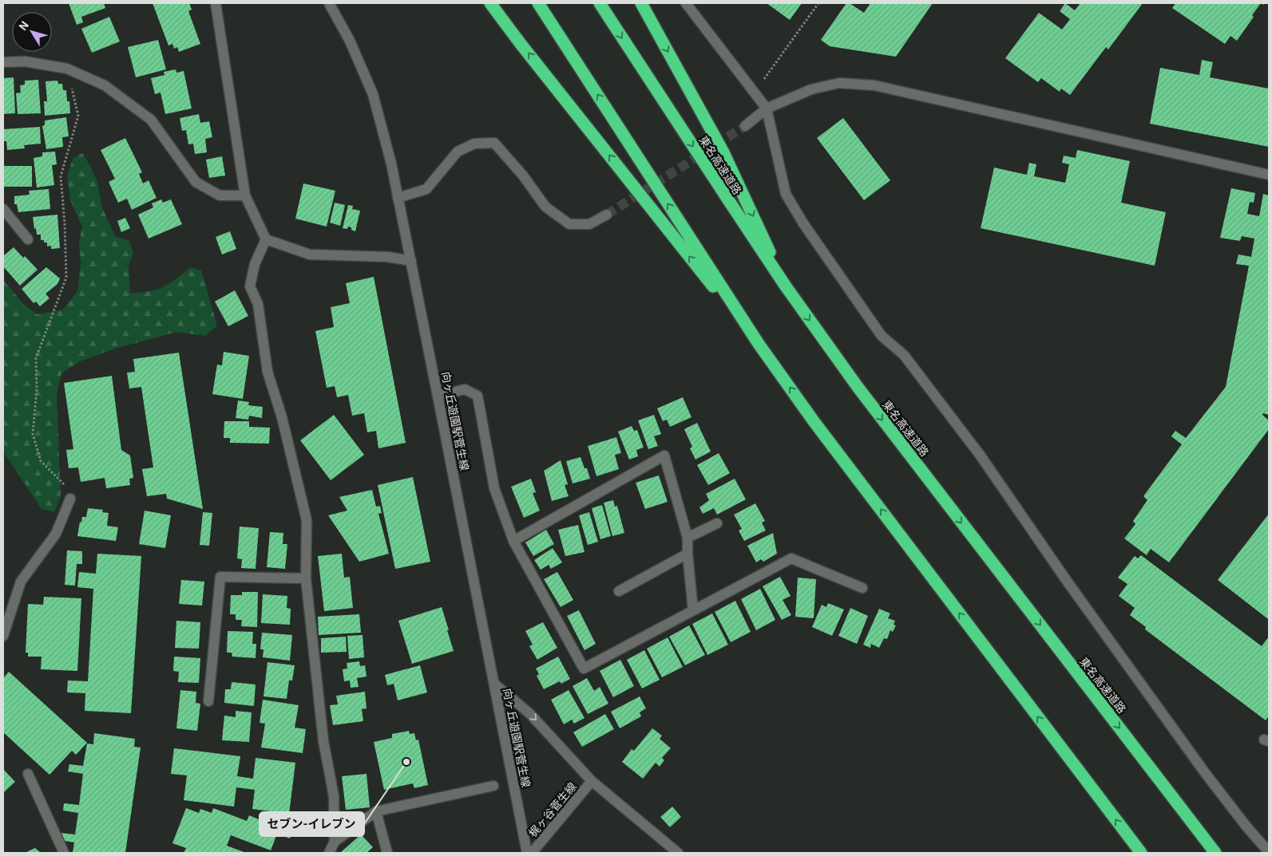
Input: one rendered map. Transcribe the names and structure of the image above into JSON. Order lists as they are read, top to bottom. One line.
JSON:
{"streets":{"highway":["東名高速道路"],"street":["向ヶ丘遊園駅菅生線","梶ヶ谷菅生線"]},"places":["セブン-イレブン"],"north":"top left"}
